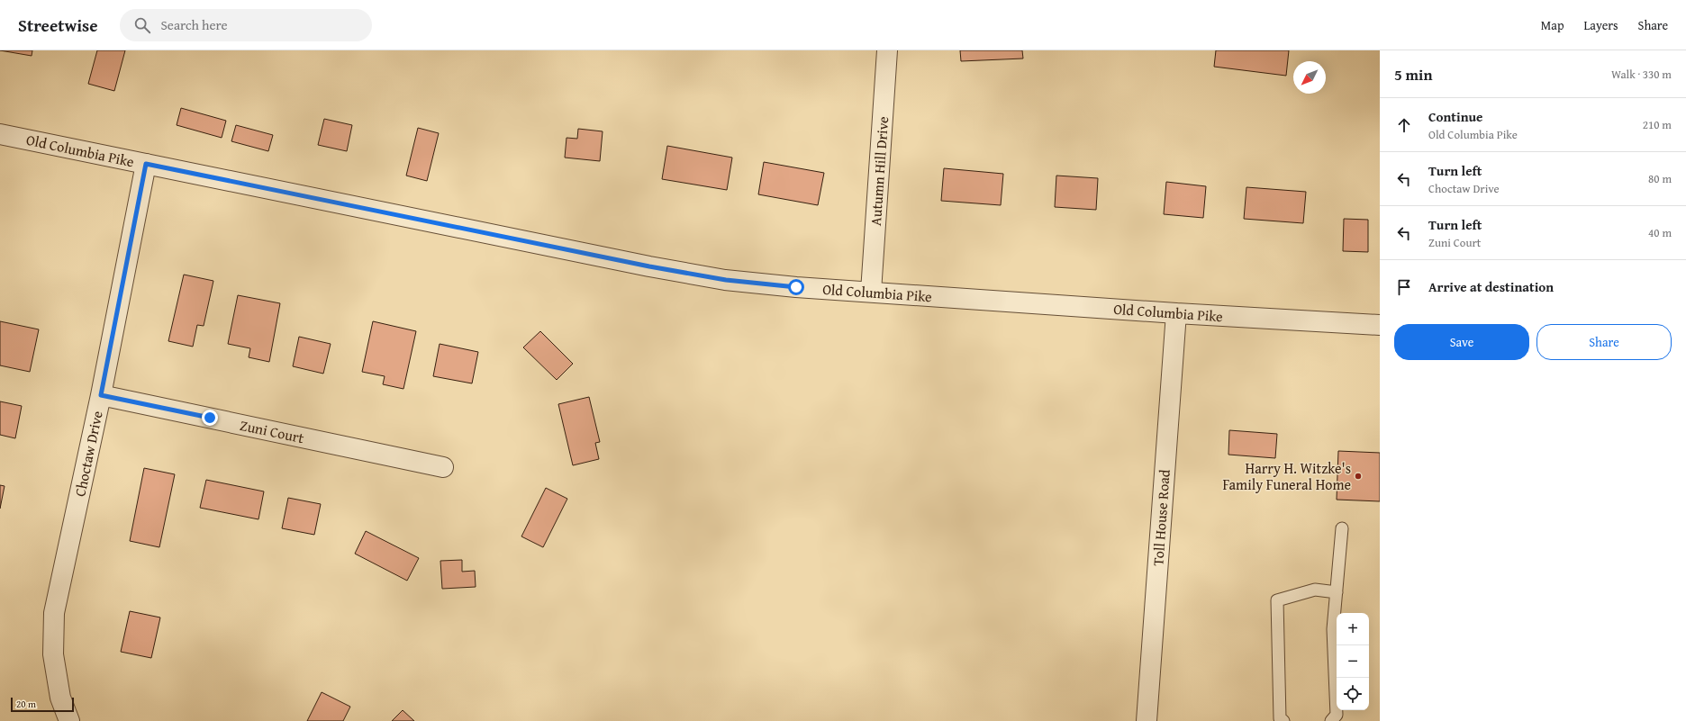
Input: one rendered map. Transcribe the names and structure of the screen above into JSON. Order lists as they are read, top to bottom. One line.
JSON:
{"streets":{"street":["Old Columbia Pike","Autumn Hill Drive","Zuni Court","Choctaw Drive","Toll House Road"]},"crossings":[["Old Columbia Pike","Autumn Hill Drive"],["Old Columbia Pike","Choctaw Drive"],["Old Columbia Pike","Toll House Road"],["Zuni Court","Choctaw Drive"]],"places":["Harry H. Witzke's Family Funeral Home"],"scale_bar":"20 m","north":"bottom left","page":{"header":"Streetwise","search":"Search here","nav":["Map","Layers","Share"],"heading":["5 min","Walk · 330 m"],"list":[["Continue","Old Columbia Pike","210 m"],["Turn left","Choctaw Drive","80 m"],["Turn left","Zuni Court","40 m"],"Arrive at destination"],"buttons":["Save","Share"],"map_buttons":["+","−"],"scale":"20 m"}}
